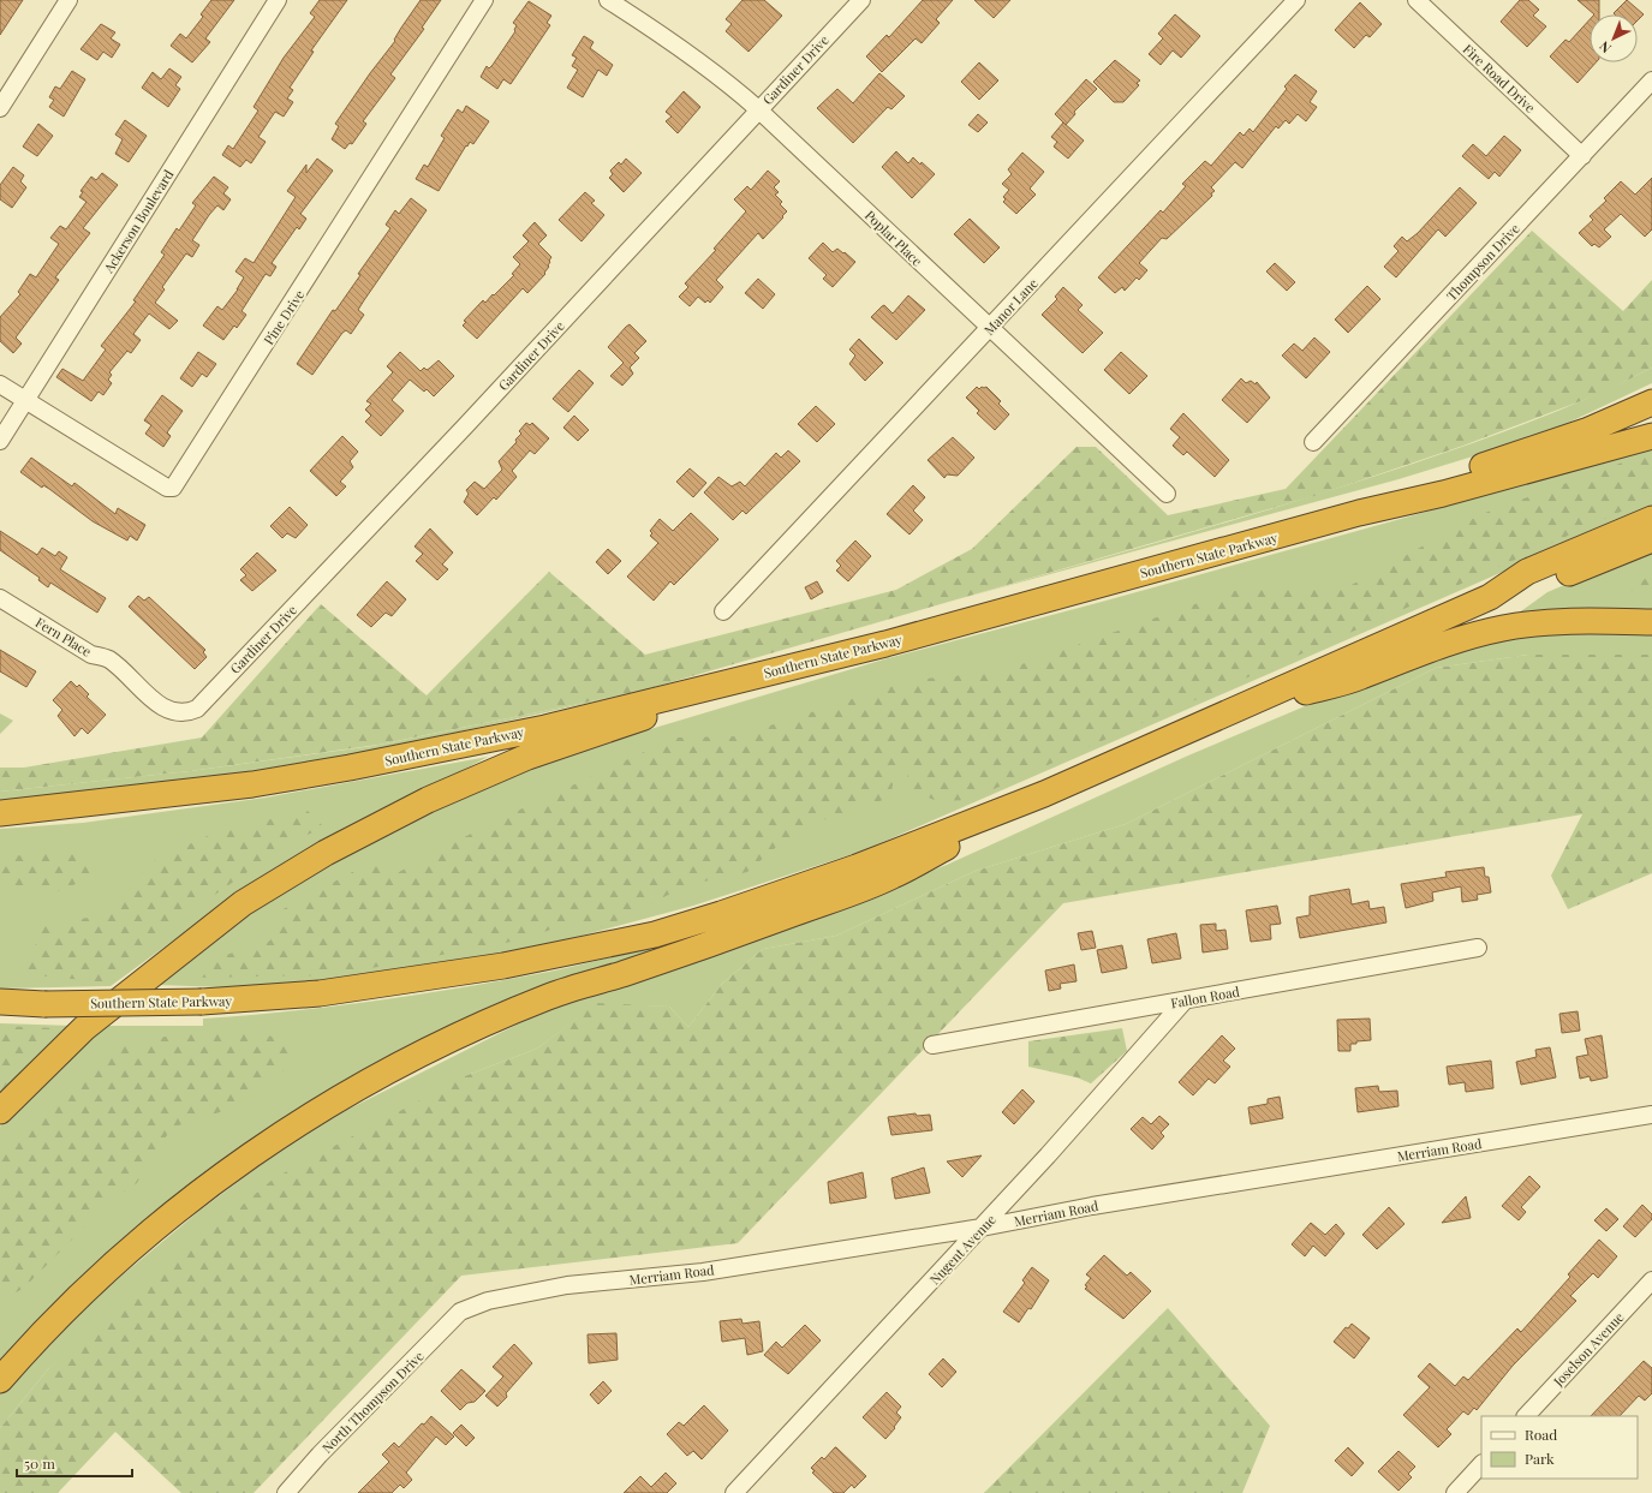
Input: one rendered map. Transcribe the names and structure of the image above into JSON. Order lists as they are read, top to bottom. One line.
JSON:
{"streets":{"highway":["Southern State Parkway"],"street":["Gardiner Drive","Fire Road Drive","Ackerson Boulevard","Poplar Place","Thompson Drive","Manor Lane","Pine Drive","Fern Place","Fallon Road","Merriam Road","Nugent Avenue","Joselson Avenue","North Thompson Drive"]},"crossings":[["Gardiner Drive","Poplar Place"],["Gardiner Drive","Fern Place"],["Fire Road Drive","Thompson Drive"],["Ackerson Boulevard","Pine Drive"],["Poplar Place","Manor Lane"],["Fallon Road","Nugent Avenue"],["Merriam Road","Nugent Avenue"],["Merriam Road","North Thompson Drive"]],"legend":["Road","Park"],"scale_bar":"50 m","north":"bottom left"}
